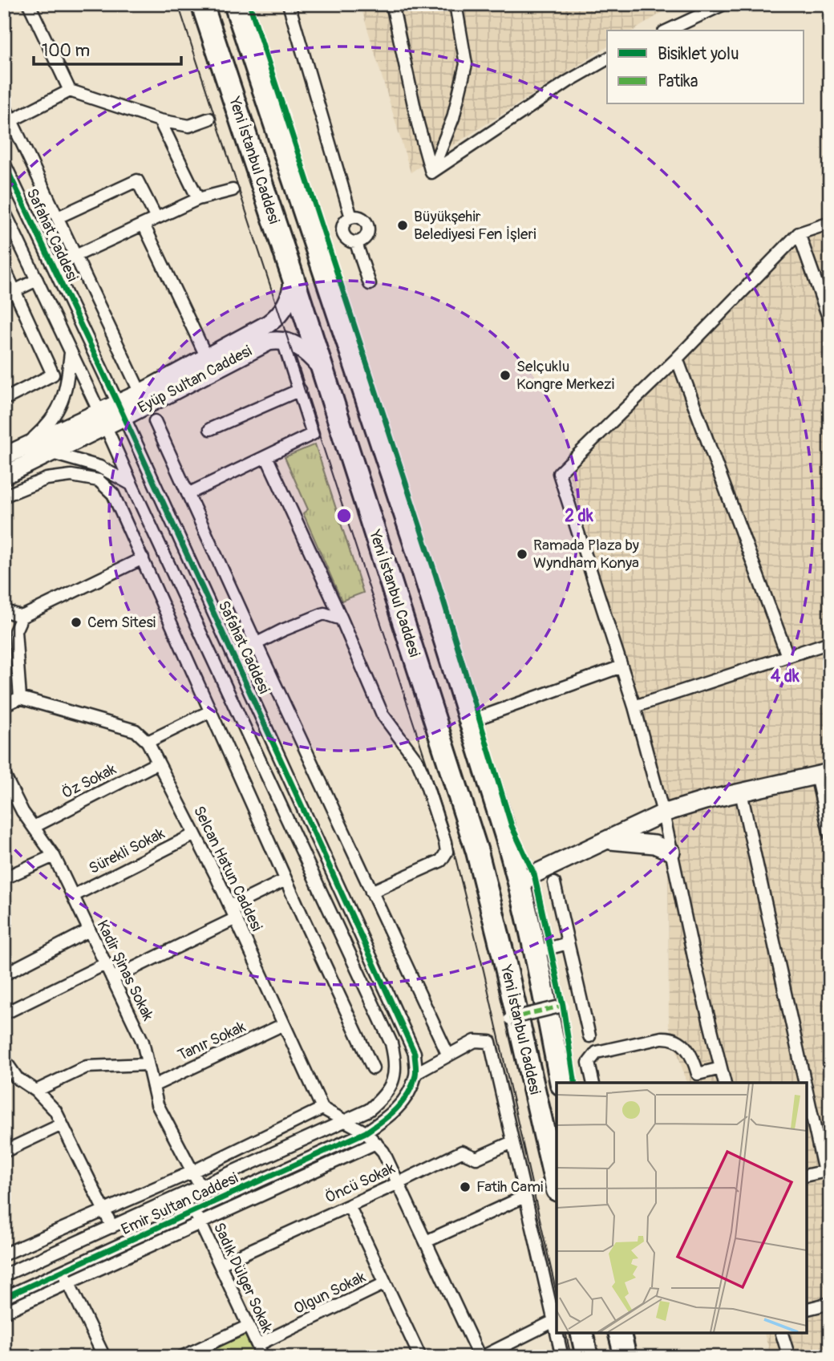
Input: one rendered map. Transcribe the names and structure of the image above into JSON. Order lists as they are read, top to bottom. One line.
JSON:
{"streets":{"highway":["Yeni İstanbul Caddesi"],"main road":["Eyüp Sultan Caddesi"],"street":["Safahat Caddesi","Öz Sokak","Sürekli Sokak","Selcan Hatun Caddesi","Kadir Şinas Sokak","Tanır Sokak","Öncü Sokak","Emir Sultan Caddesi","Sadık Dülger Sokak","Olgun Sokak"]},"crossings":[["Yeni İstanbul Caddesi","Eyüp Sultan Caddesi"],["Safahat Caddesi","Eyüp Sultan Caddesi"],["Öz Sokak","Selcan Hatun Caddesi"],["Öz Sokak","Kadir Şinas Sokak"],["Sürekli Sokak","Selcan Hatun Caddesi"],["Sürekli Sokak","Kadir Şinas Sokak"],["Selcan Hatun Caddesi","Tanır Sokak"],["Kadir Şinas Sokak","Tanır Sokak"],["Kadir Şinas Sokak","Emir Sultan Caddesi"],["Öncü Sokak","Sadık Dülger Sokak"],["Emir Sultan Caddesi","Sadık Dülger Sokak"],["Sadık Dülger Sokak","Olgun Sokak"]],"places":["Büyükşehir Belediyesi Fen İşleri","Selçuklu Kongre Merkezi","Ramada Plaza by Wyndham Konya","Cem Sitesi","Fatih Cami"],"legend":["Bisiklet yolu","Patika"],"scale_bar":"100 m","rings":["2 dk","4 dk"]}
